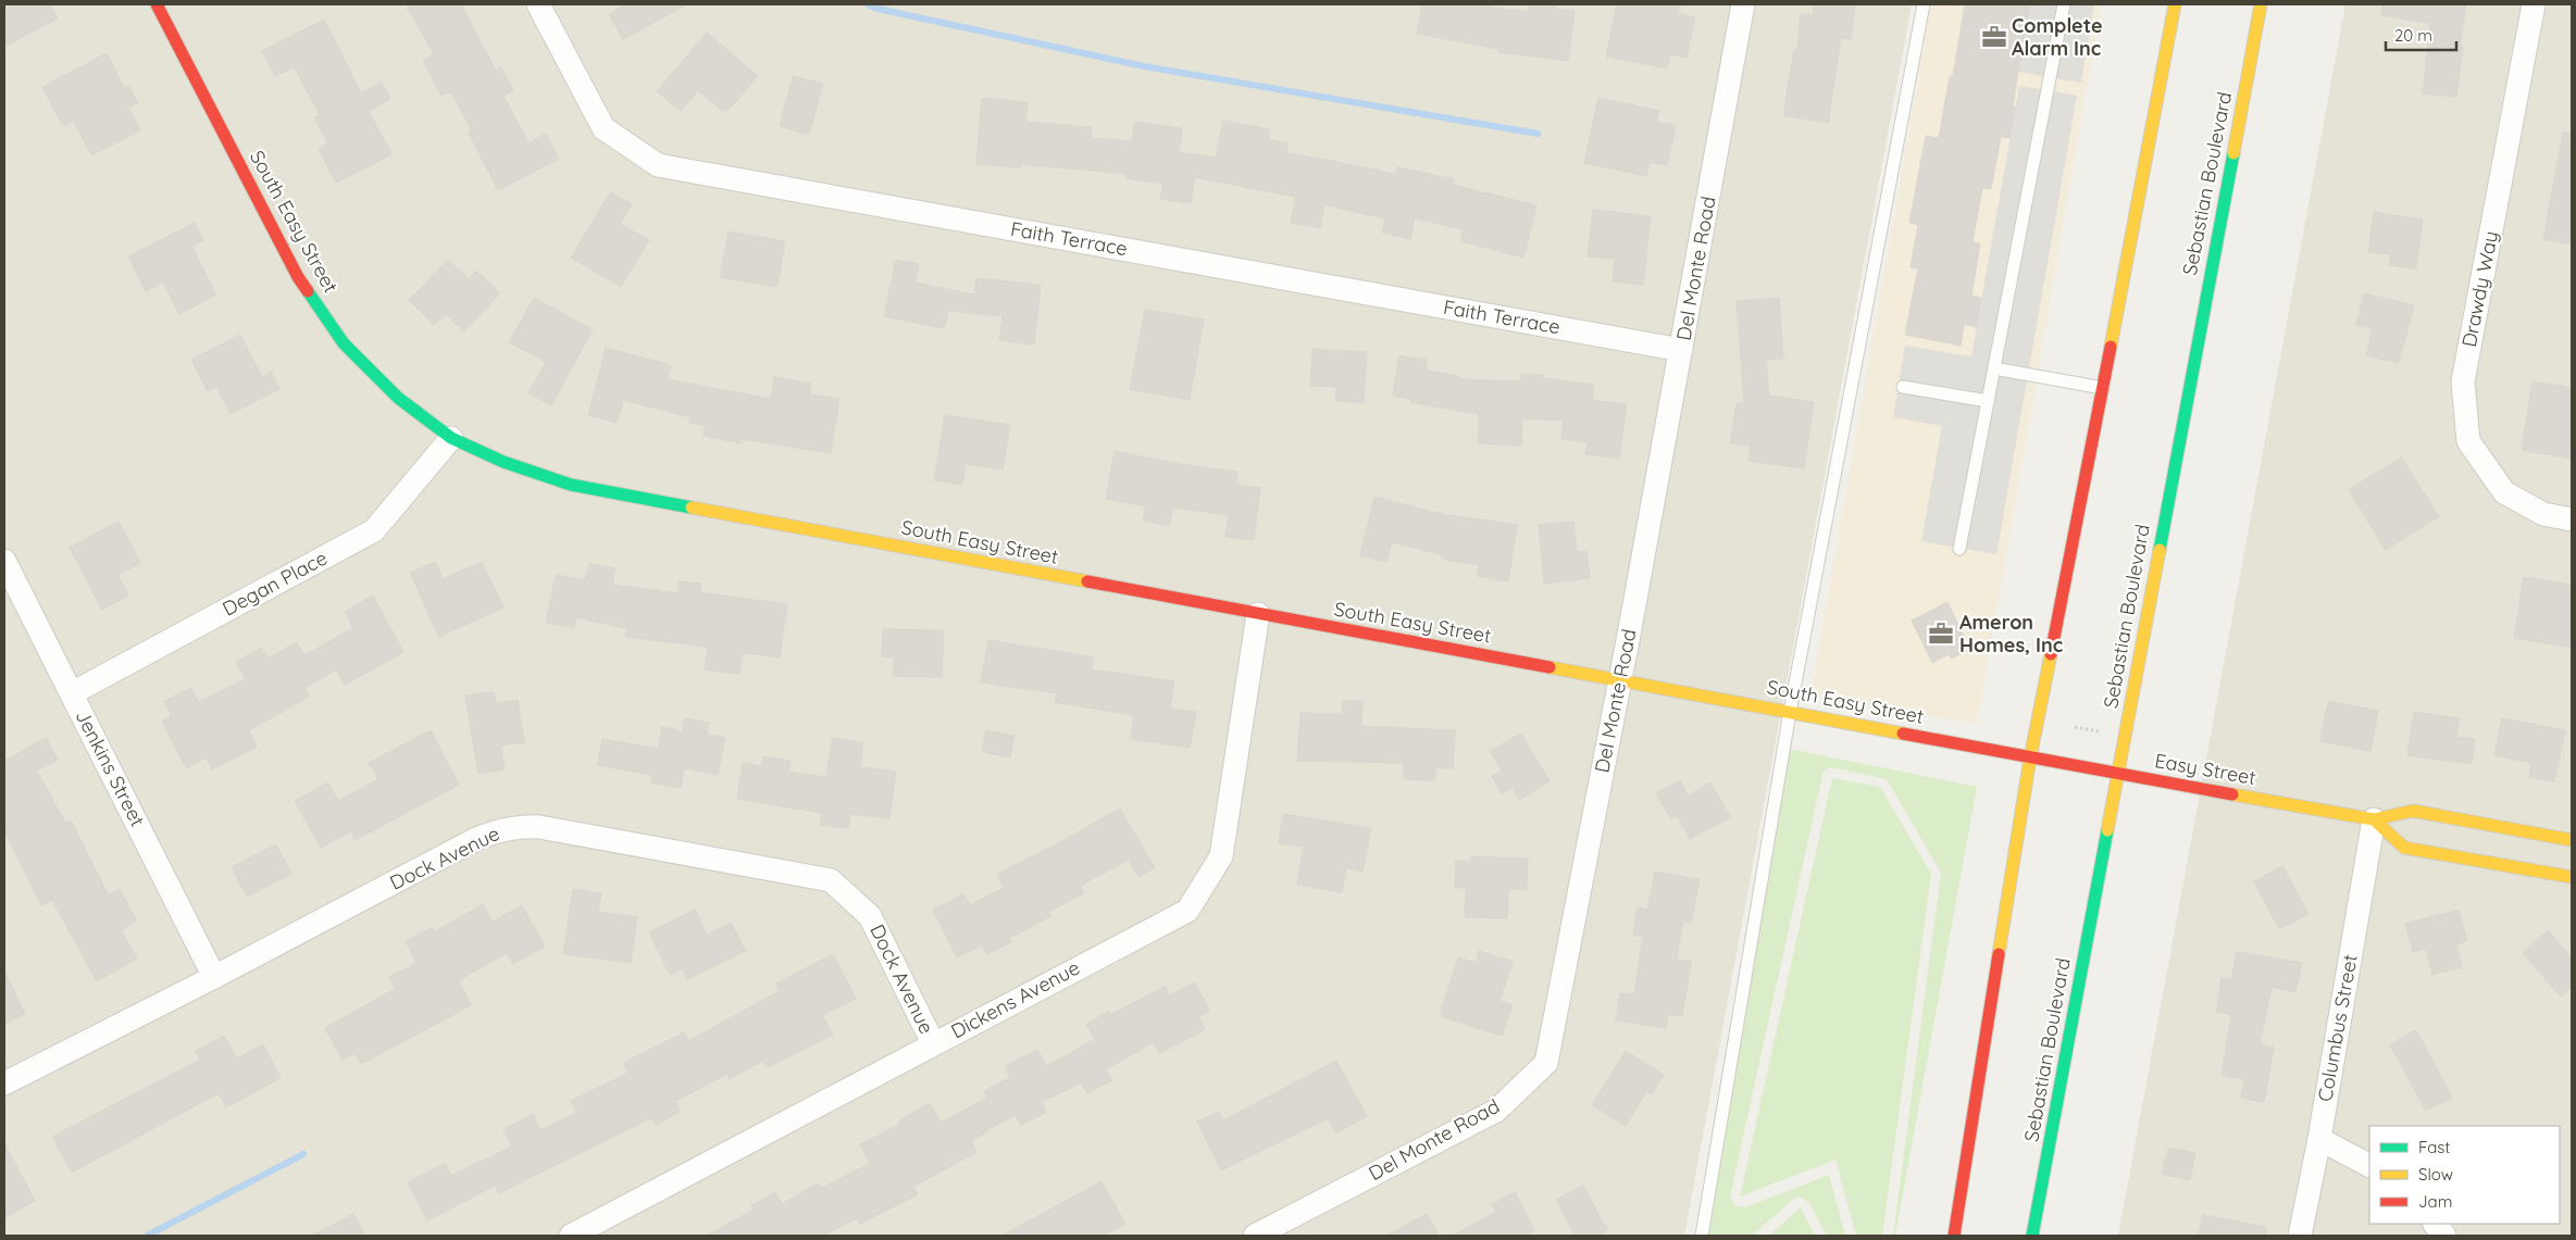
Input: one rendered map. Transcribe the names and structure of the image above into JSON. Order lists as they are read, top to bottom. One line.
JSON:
{"streets":{"street":["Sebastian Boulevard","South Easy Street","Faith Terrace","Del Monte Road","Drawdy Way","Degan Place","Jenkins Street","Easy Street","Dock Avenue","Dickens Avenue","Columbus Street"]},"crossings":[["Sebastian Boulevard","Easy Street"],["South Easy Street","Del Monte Road"],["South Easy Street","Degan Place"],["South Easy Street","Easy Street"],["South Easy Street","Dickens Avenue"],["Faith Terrace","Del Monte Road"],["Degan Place","Jenkins Street"],["Jenkins Street","Dock Avenue"],["Easy Street","Columbus Street"],["Dock Avenue","Dickens Avenue"]],"places":{"office":["Complete Alarm Inc","Ameron Homes, Inc"]},"legend":["Fast","Slow","Jam"],"scale_bar":"20 m"}
